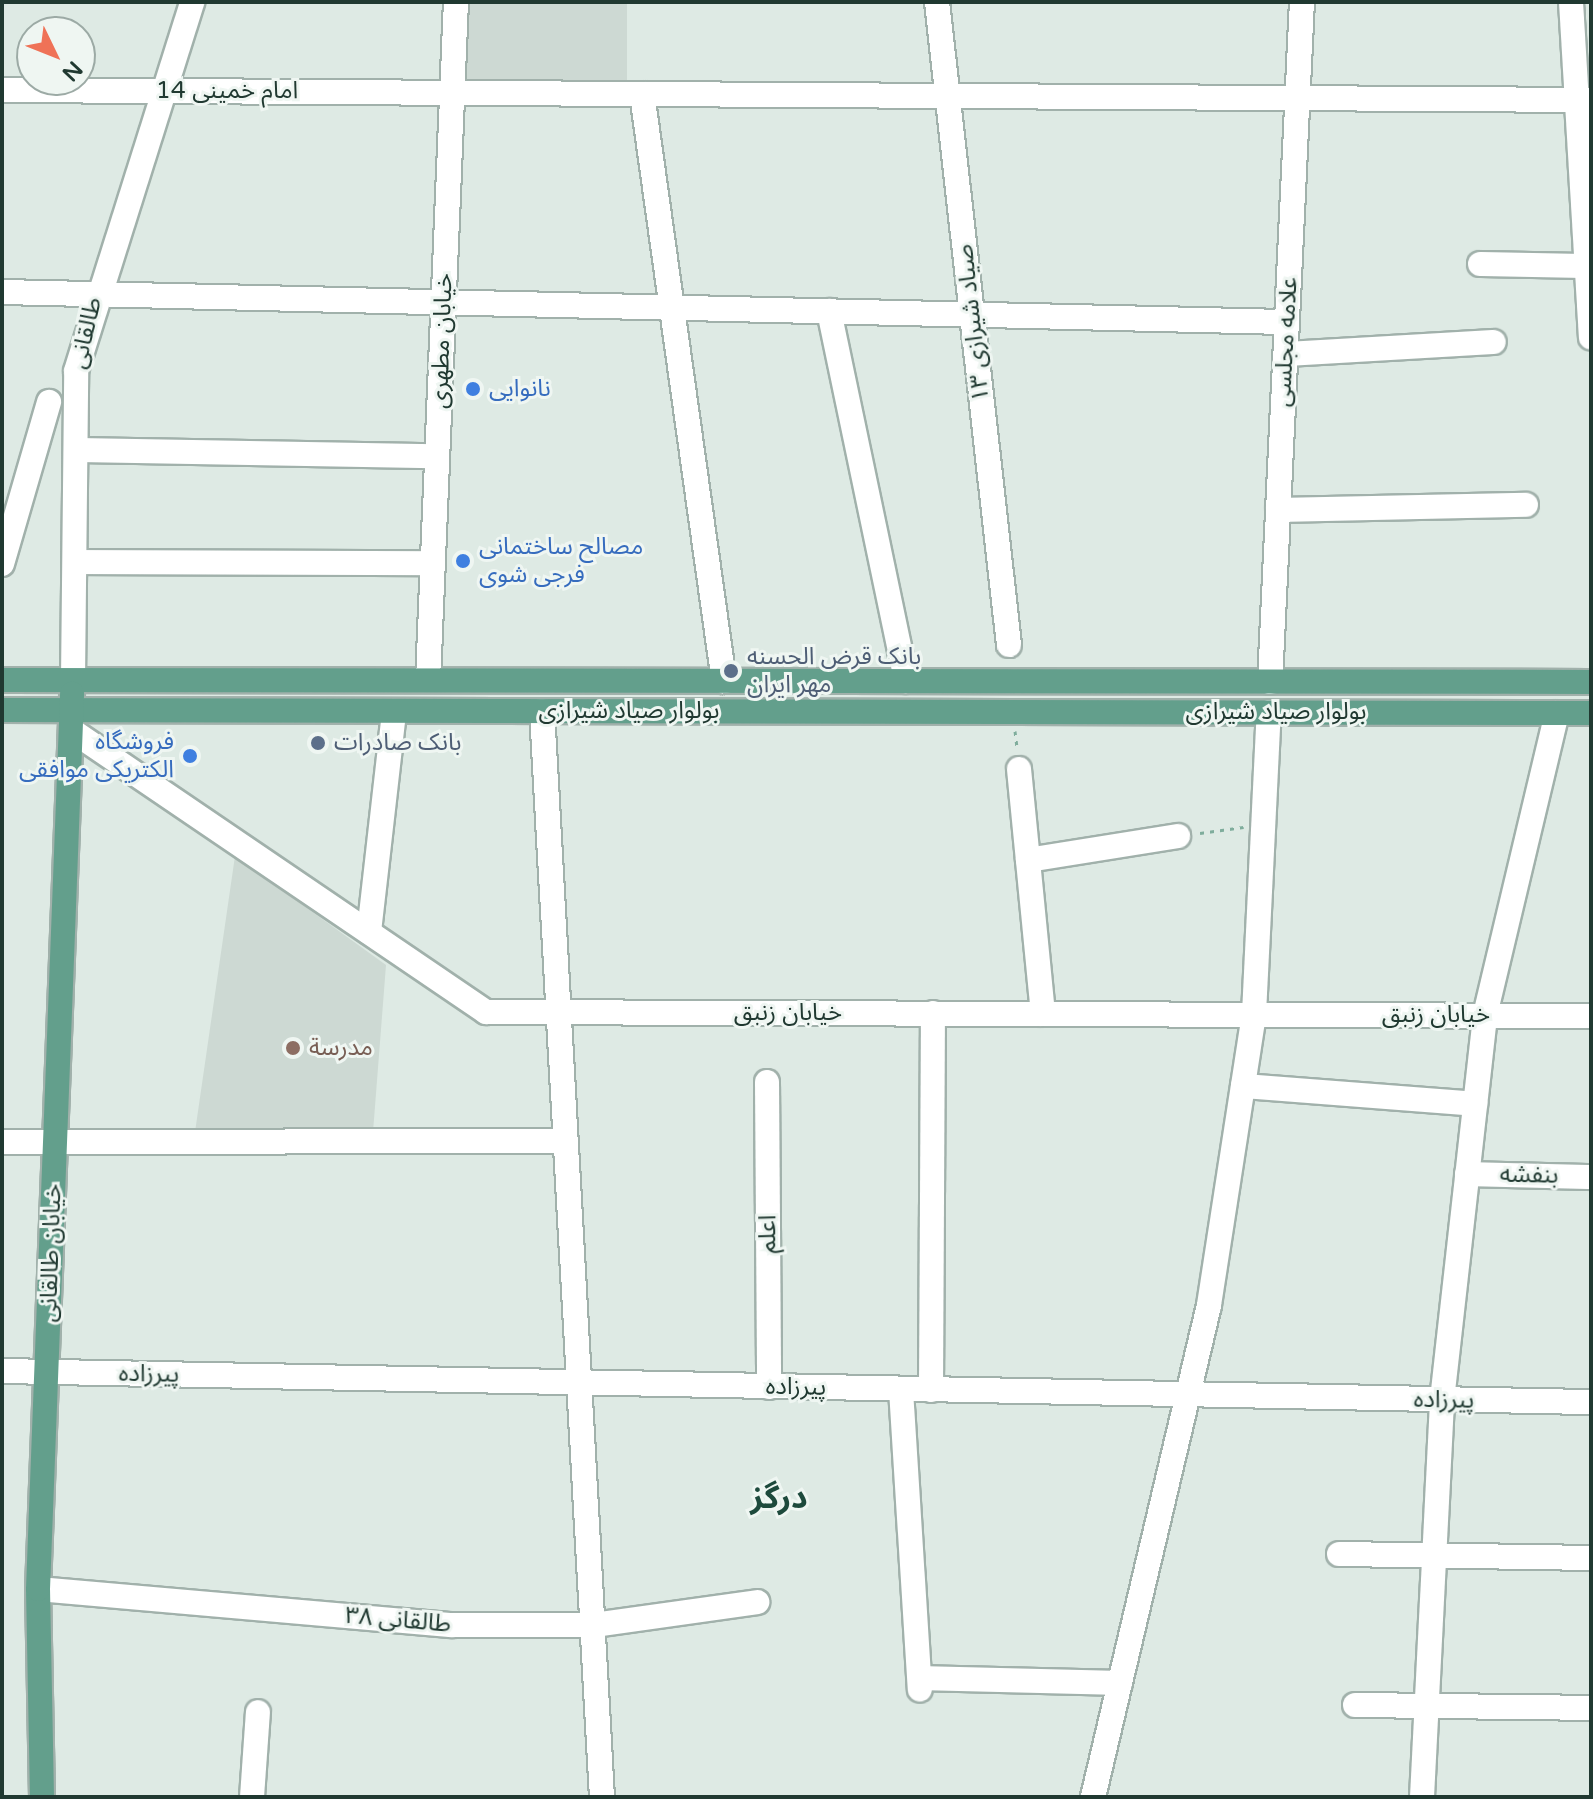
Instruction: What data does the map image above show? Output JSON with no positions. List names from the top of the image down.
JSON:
{
  "streets": {
    "main road": ["بولوار صیاد شیرازی", "خیابان طالقانی"],
    "street": [
      "امام خمینی 14",
      "صیاد شیرازی ۱۳",
      "طالقانی",
      "خیابان مطهری",
      "علامه مجلسی",
      "خیابان زنبق",
      "بنفشه",
      "اعلم",
      "پیرزاده",
      "طالقانی ۳۸"
    ]
  },
  "crossings": [
    ["امام خمینی 14", "صیاد شیرازی ۱۳"],
    ["امام خمینی 14", "طالقانی"],
    ["امام خمینی 14", "خیابان مطهری"],
    ["امام خمینی 14", "علامه مجلسی"],
    ["طالقانی", "بولوار صیاد شیرازی"],
    ["طالقانی", "خیابان طالقانی"],
    ["خیابان مطهری", "بولوار صیاد شیرازی"],
    ["علامه مجلسی", "بولوار صیاد شیرازی"],
    ["بولوار صیاد شیرازی", "خیابان زنبق"],
    ["بولوار صیاد شیرازی", "خیابان طالقانی"],
    ["خیابان زنبق", "خیابان طالقانی"],
    ["اعلم", "پیرزاده"],
    ["خیابان طالقانی", "پیرزاده"],
    ["خیابان طالقانی", "طالقانی ۳۸"]
  ],
  "districts": ["درگز"],
  "places": [
    "نانوایی",
    "مصالح ساختمانی فرجی شوی",
    "بانک قرض الحسنه مهر ایران",
    "بانک صادرات",
    "فروشگاه الکتریکی موافقی",
    "مدرسة"
  ],
  "north": "bottom right"
}
